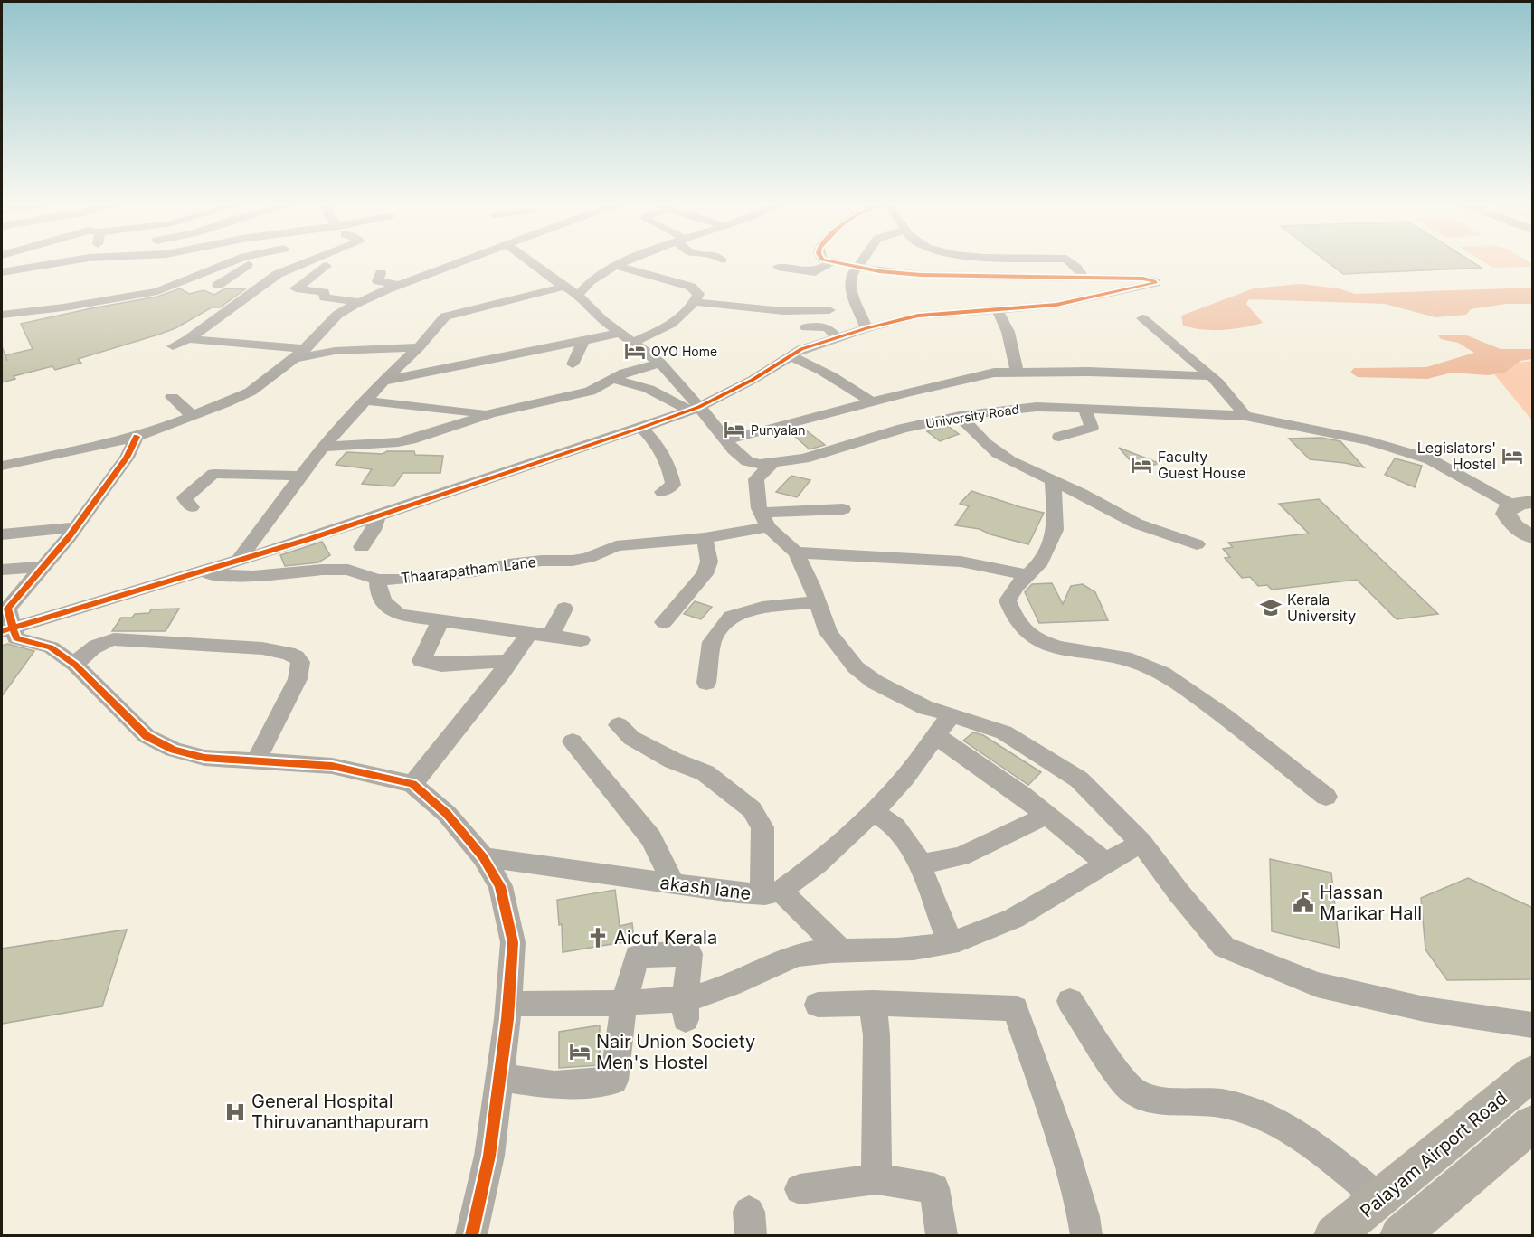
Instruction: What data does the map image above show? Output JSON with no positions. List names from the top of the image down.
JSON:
{
  "streets": {
    "main road": ["Palayam Airport Road"],
    "street": ["University Road", "Thaarapatham Lane", "akash lane"]
  },
  "places": {
    "hotel": [
      "OYO Home",
      "Punyalan",
      "Legislators' Hostel",
      "Faculty Guest House",
      "Nair Union Society Men's Hostel"
    ],
    "school or university": ["Kerala University"],
    "public building": ["Hassan Marikar Hall"],
    "church": ["Aicuf Kerala"],
    "hospital": ["General Hospital Thiruvananthapuram"]
  }
}
